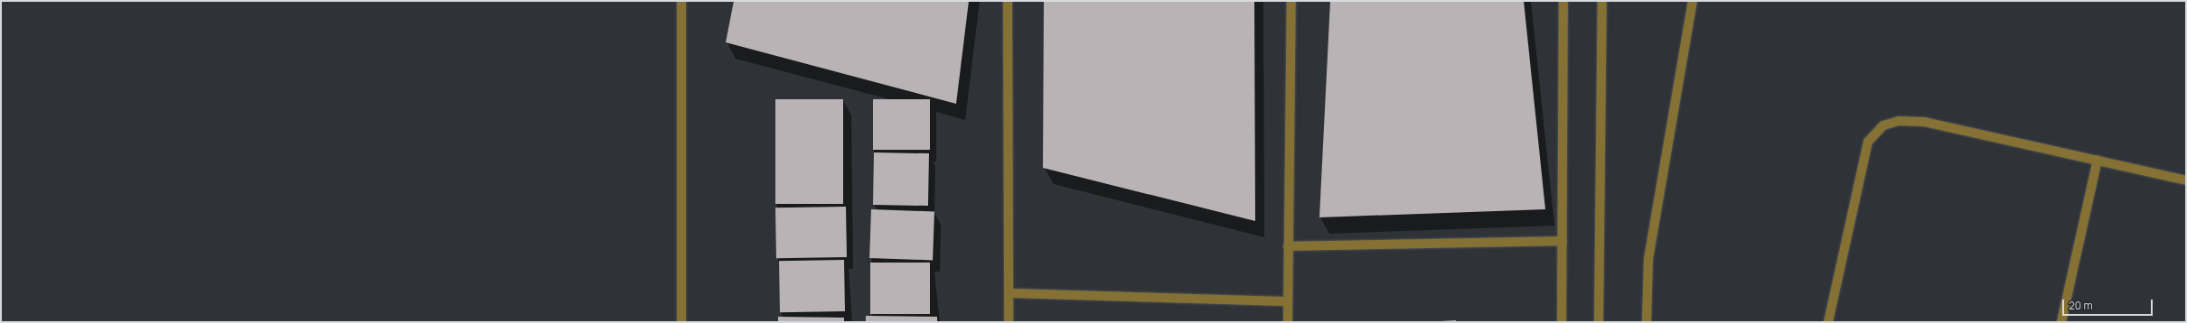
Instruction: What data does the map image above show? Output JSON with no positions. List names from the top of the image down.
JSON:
{
  "scale_bar": "20 m"
}
